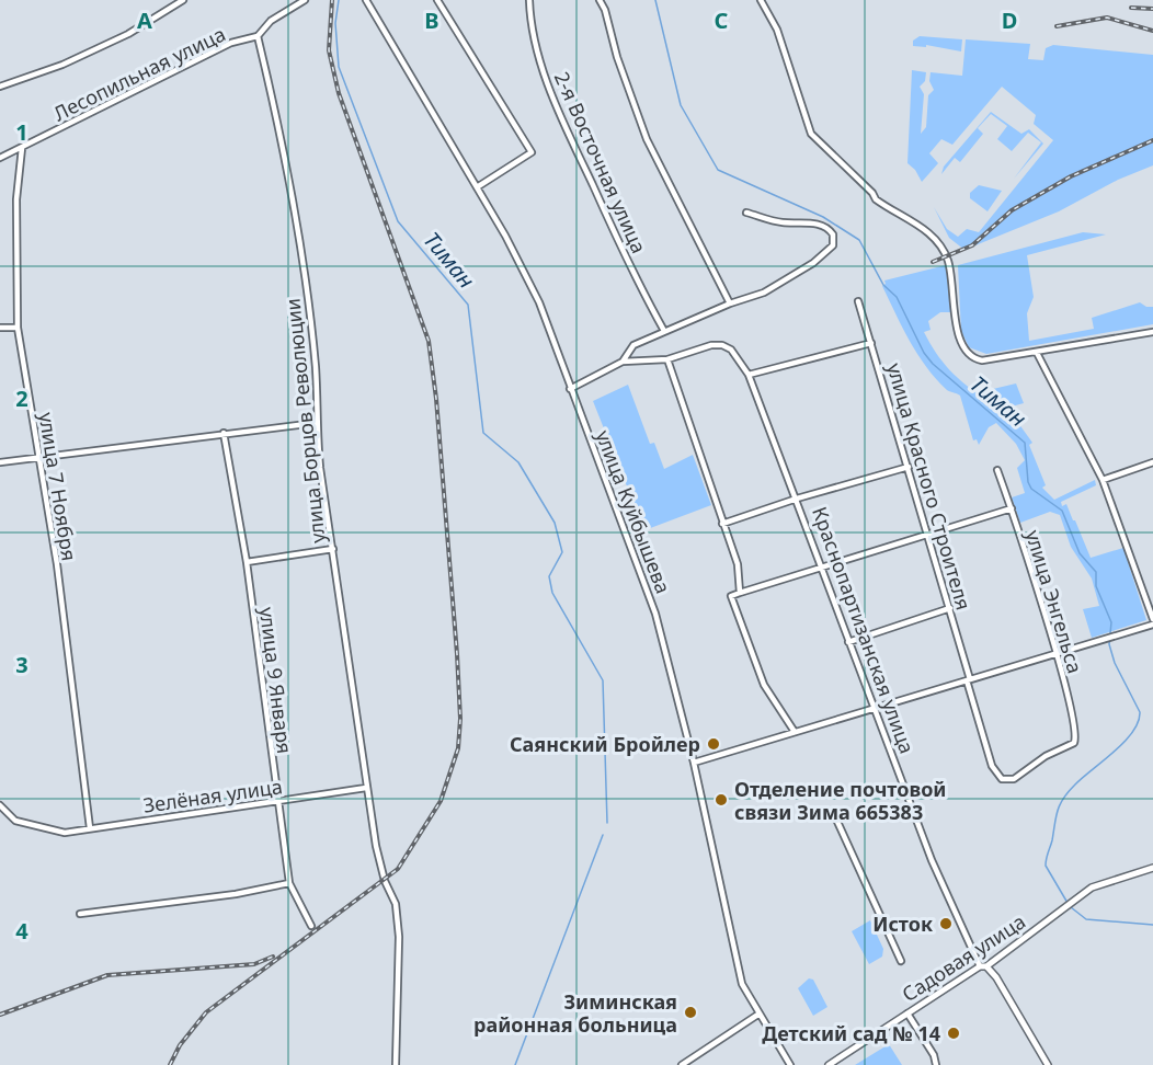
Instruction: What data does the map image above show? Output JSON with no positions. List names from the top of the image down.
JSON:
{
  "streets": {
    "street": [
      "Лесопильная улица",
      "2-я Восточная улица",
      "улица Борцов Революции",
      "улица 7 Ноября",
      "улица Красного Строителя",
      "улица Куйбышева",
      "улица Энгельса",
      "Краснопартизанская улица",
      "улица 9 Января",
      "Зелёная улица",
      "Садовая улица"
    ]
  },
  "crossings": [
    ["Лесопильная улица", "улица Борцов Революции"],
    ["Лесопильная улица", "улица 7 Ноября"],
    ["улица Борцов Революции", "Зелёная улица"],
    ["улица 7 Ноября", "Зелёная улица"],
    ["улица Красного Строителя", "улица Энгельса"],
    ["Краснопартизанская улица", "Садовая улица"],
    ["улица 9 Января", "Зелёная улица"]
  ],
  "water": ["Тиман"],
  "places": [
    "Саянский Бройлер",
    "Отделение почтовой связи Зима 665383",
    "Исток",
    "Зиминская районная больница",
    "Детский сад № 14"
  ],
  "grid": {
    "columns": [
      "A",
      "B",
      "C",
      "D"
    ],
    "rows": [
      "1",
      "2",
      "3",
      "4"
    ]
  }
}
